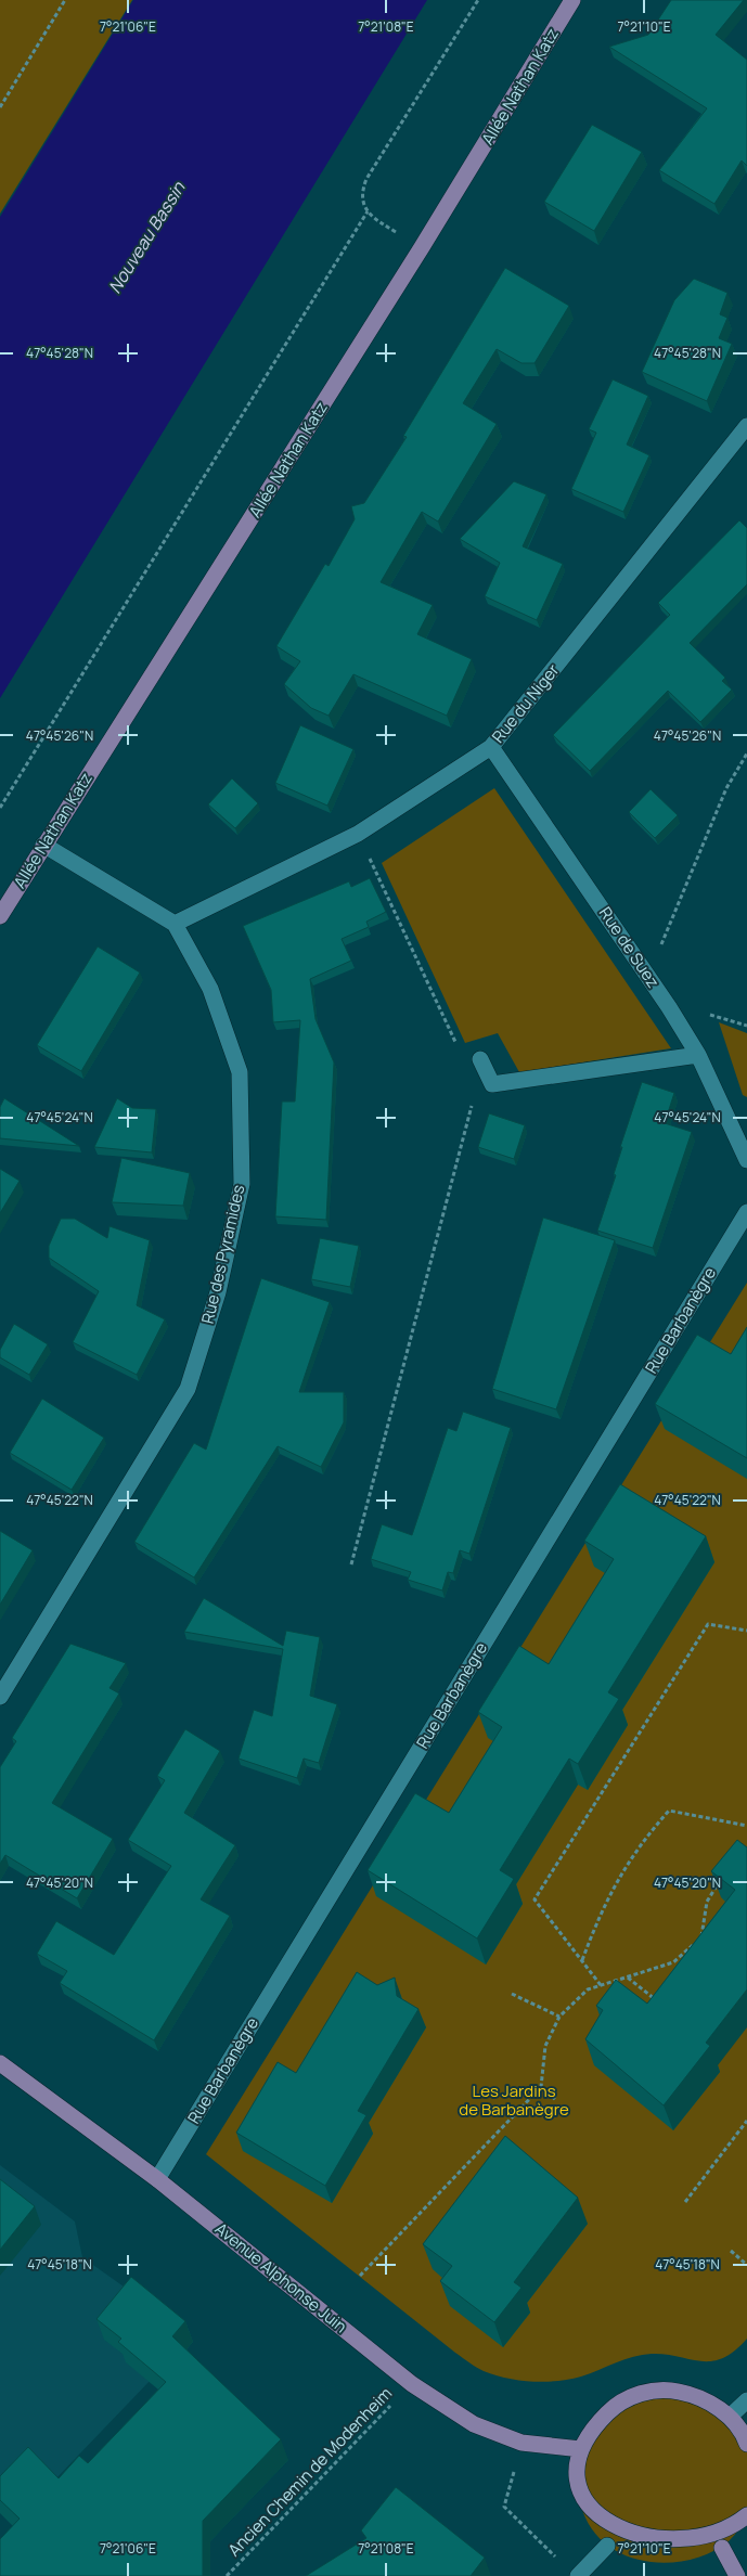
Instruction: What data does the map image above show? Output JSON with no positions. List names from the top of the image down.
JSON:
{
  "streets": {
    "main road": ["Allée Nathan Katz", "Avenue Alphonse Juin"],
    "street": [
      "Rue du Niger",
      "Rue de Suez",
      "Rue des Pyramides",
      "Rue Barbanègre"
    ],
    "path": ["Ancien Chemin de Modenheim"]
  },
  "crossings": [
    ["Allée Nathan Katz", "Rue des Pyramides"],
    ["Rue du Niger", "Rue de Suez"],
    ["Rue du Niger", "Rue des Pyramides"],
    ["Rue Barbanègre", "Avenue Alphonse Juin"],
    ["Avenue Alphonse Juin", "Ancien Chemin de Modenheim"]
  ],
  "water": ["Nouveau Bassin"],
  "parks": ["Les Jardins de Barbanègre"],
  "coordinates": [
    "7°21'06\"E",
    "7°21'08\"E",
    "7°21'10\"E",
    "47°45'28\"N",
    "47°45'26\"N",
    "47°45'24\"N",
    "47°45'22\"N",
    "47°45'20\"N",
    "47°45'18\"N"
  ]
}
